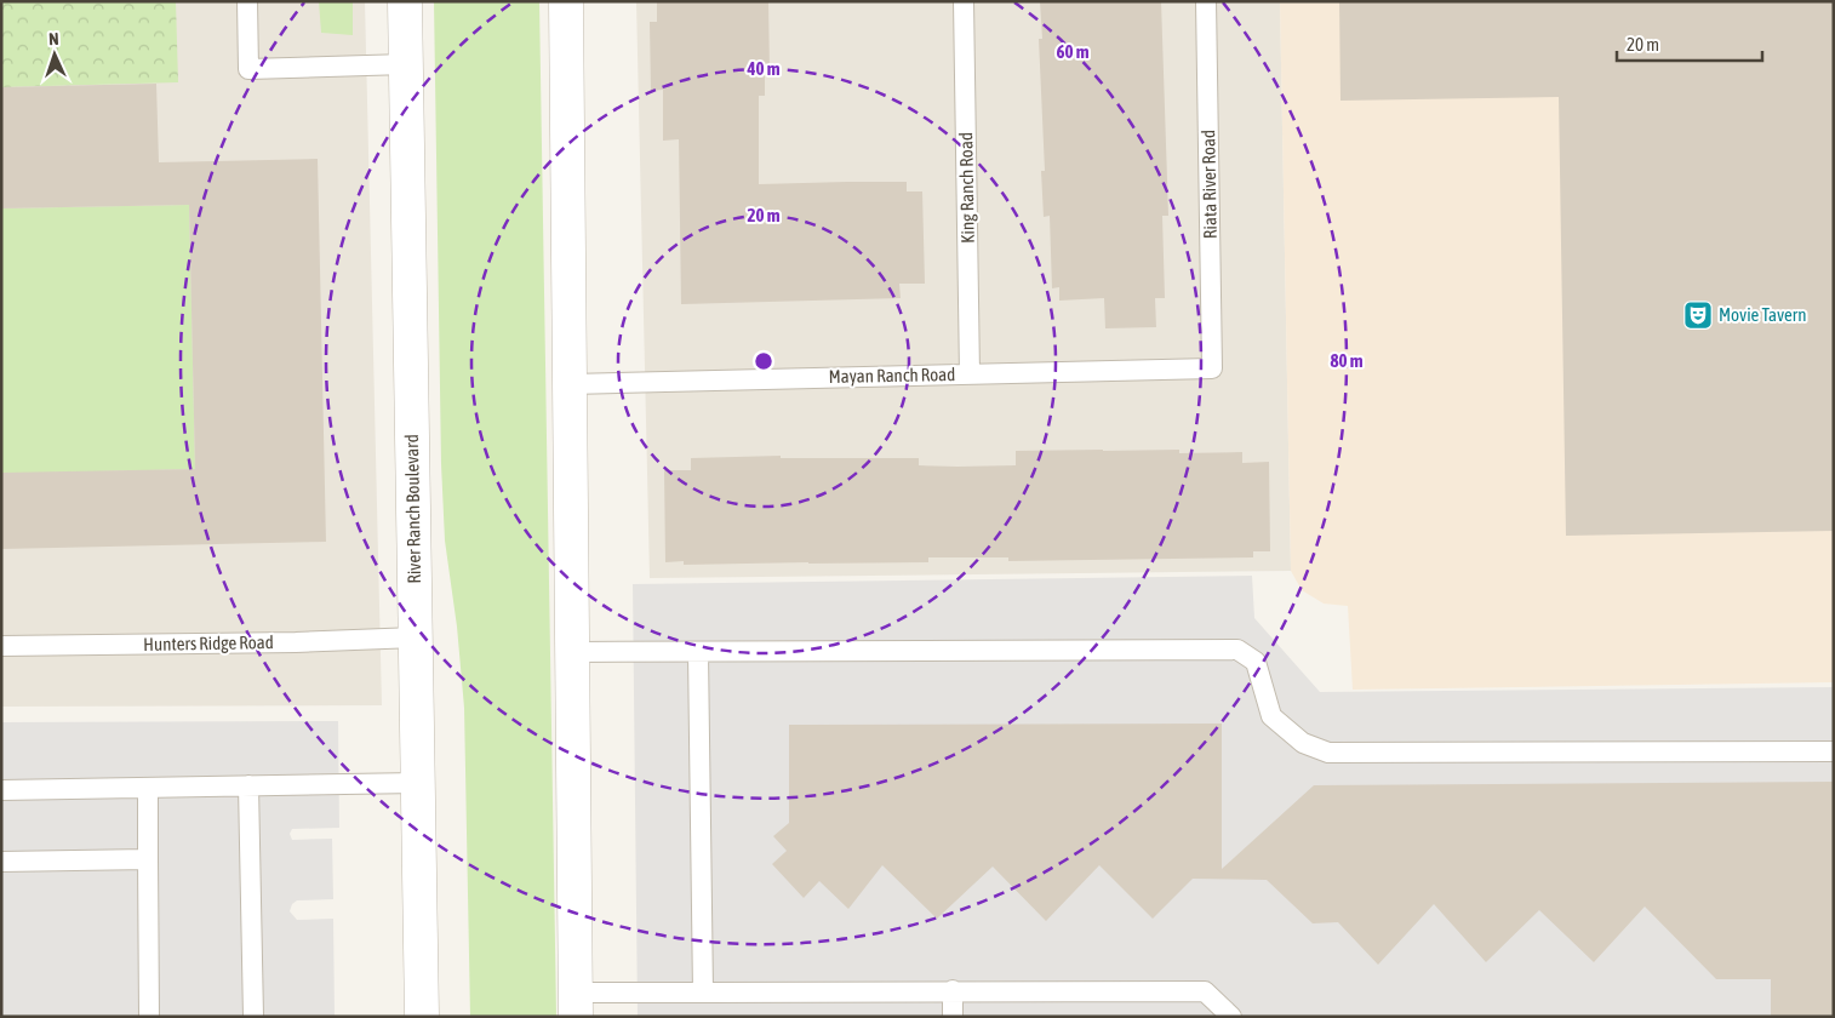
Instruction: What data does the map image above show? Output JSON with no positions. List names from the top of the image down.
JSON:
{
  "streets": {
    "street": ["River Ranch Boulevard"],
    "lane": [
      "Riata River Road",
      "King Ranch Road",
      "Mayan Ranch Road",
      "Hunters Ridge Road"
    ]
  },
  "crossings": [
    ["Riata River Road", "Mayan Ranch Road"],
    ["King Ranch Road", "Mayan Ranch Road"],
    ["River Ranch Boulevard", "Hunters Ridge Road"]
  ],
  "places": {
    "theatre": ["Movie Tavern"]
  },
  "scale_bar": "20 m",
  "north": "top",
  "rings": [
    "60 m",
    "40 m",
    "20 m",
    "80 m"
  ]
}
